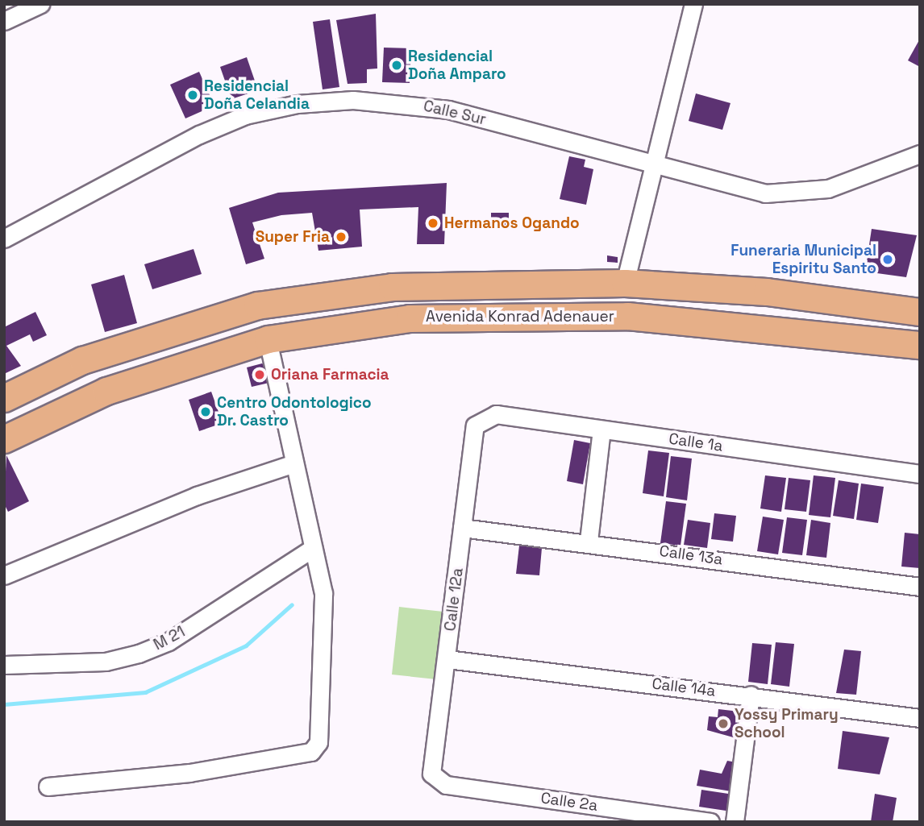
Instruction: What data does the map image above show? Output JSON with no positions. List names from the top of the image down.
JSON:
{
  "streets": {
    "main road": ["Avenida Konrad Adenauer"],
    "street": [
      "Calle Sur",
      "Calle 1a",
      "Calle 13a",
      "Calle 12a",
      "M 21",
      "Calle 14a",
      "Calle 2a"
    ]
  },
  "crossings": [
    ["Calle 1a", "Calle 12a"],
    ["Calle 13a", "Calle 12a"],
    ["Calle 12a", "Calle 14a"],
    ["Calle 12a", "Calle 2a"]
  ],
  "places": [
    "Residencial Doña Amparo",
    "Residencial Doña Celandia",
    "Hermanos Ogando",
    "Super Fria",
    "Funeraria Municipal Espiritu Santo",
    "Oriana Farmacia",
    "Centro Odontologico Dr. Castro",
    "Yossy Primary School"
  ]
}
